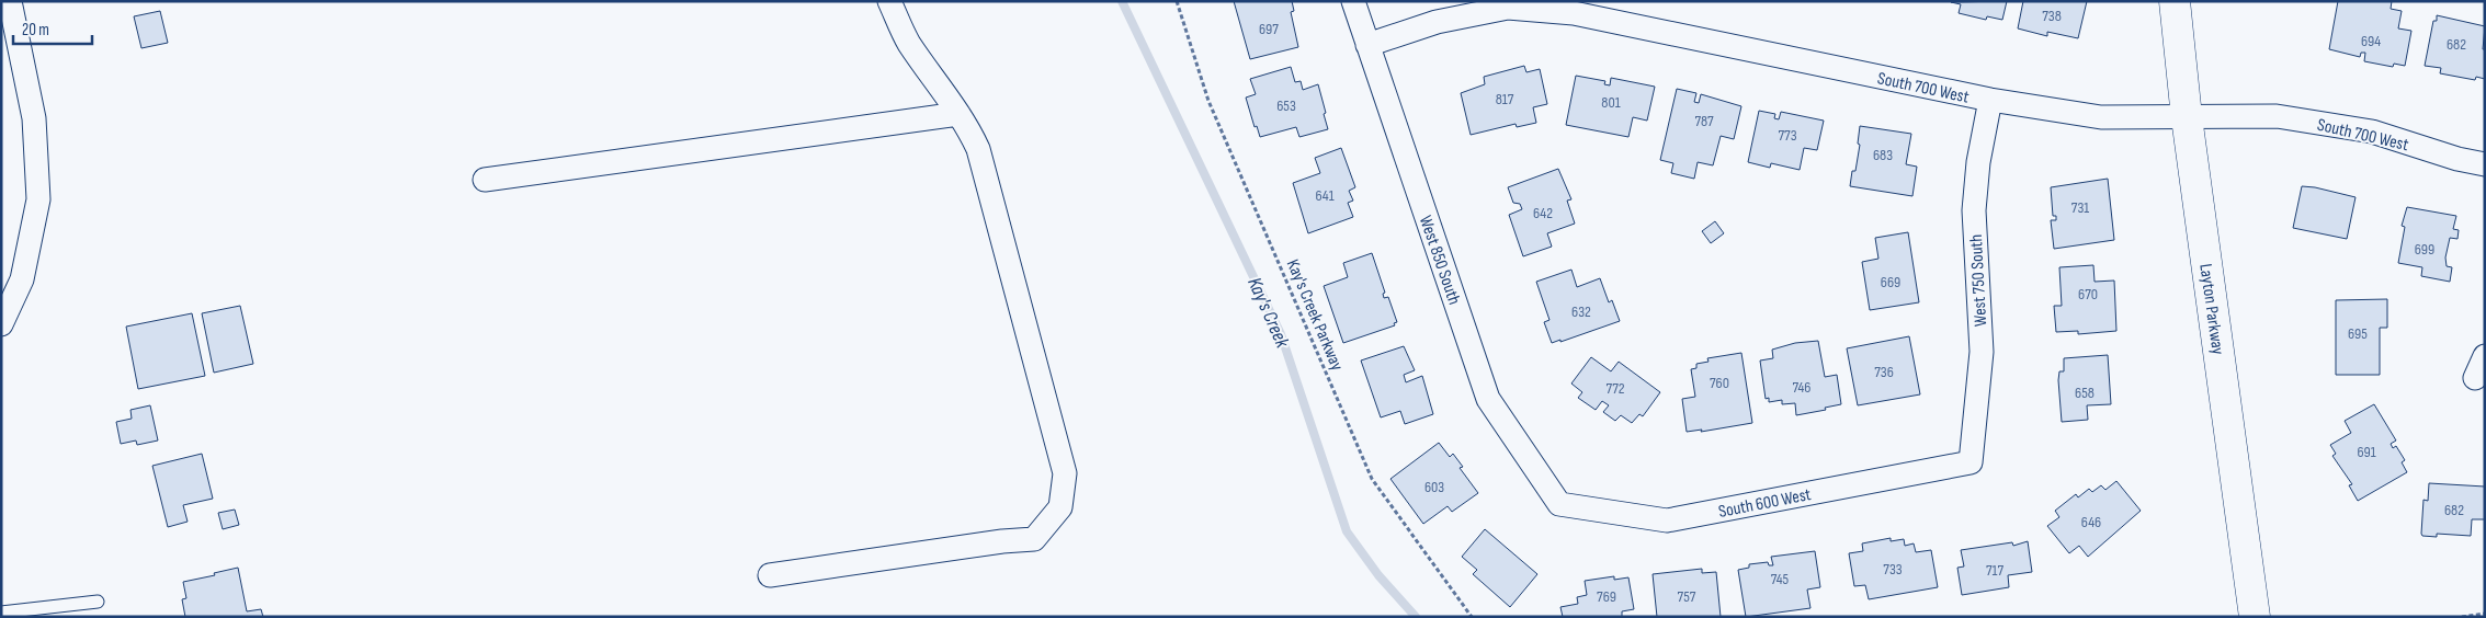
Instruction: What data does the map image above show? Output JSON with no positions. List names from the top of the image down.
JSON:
{
  "streets": {
    "main road": ["Layton Parkway"],
    "street": [
      "South 700 West",
      "West 850 South",
      "West 750 South",
      "South 600 West"
    ],
    "path": ["Kay's Creek Parkway"]
  },
  "crossings": [
    ["South 700 West", "West 850 South"],
    ["South 700 West", "West 750 South"],
    ["South 700 West", "Layton Parkway"],
    ["West 850 South", "South 600 West"],
    ["West 750 South", "South 600 West"]
  ],
  "water": ["Kay's Creek"],
  "house_numbers": [
    "738",
    "697",
    "694",
    "682",
    "817",
    "801",
    "653",
    "787",
    "773",
    "683",
    "641",
    "731",
    "642",
    "699",
    "669",
    "670",
    "632",
    "695",
    "736",
    "760",
    "746",
    "772",
    "658",
    "691",
    "603",
    "682",
    "646",
    "733",
    "717",
    "745",
    "769",
    "757"
  ],
  "scale_bar": "20 m"
}
